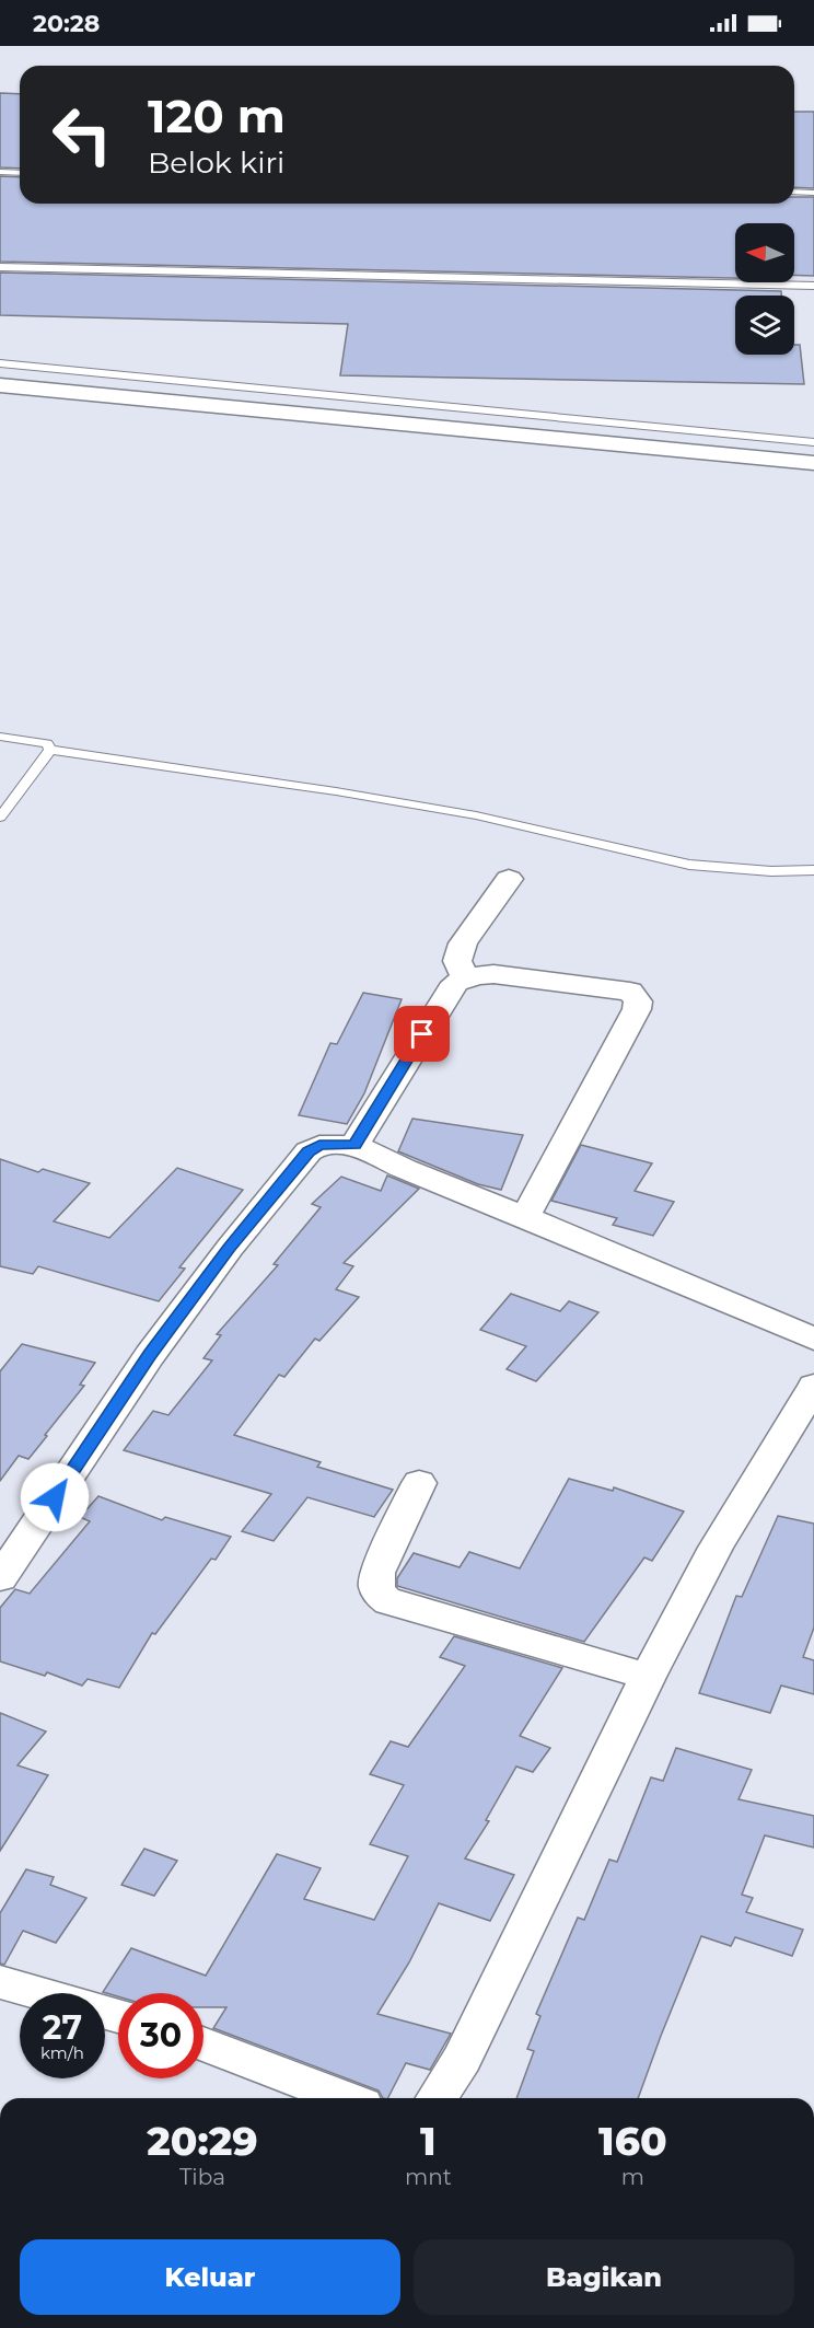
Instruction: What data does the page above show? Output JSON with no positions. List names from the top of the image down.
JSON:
{
  "north": "left",
  "page": {
    "status": "20:28",
    "turn": ["120 m", "Belok kiri"],
    "speed": "27 km/h",
    "limit": "30",
    "eta": [
      "20:29",
      "Tiba",
      "1",
      "mnt",
      "160",
      "m"
    ],
    "buttons": ["Keluar", "Bagikan"]
  }
}
